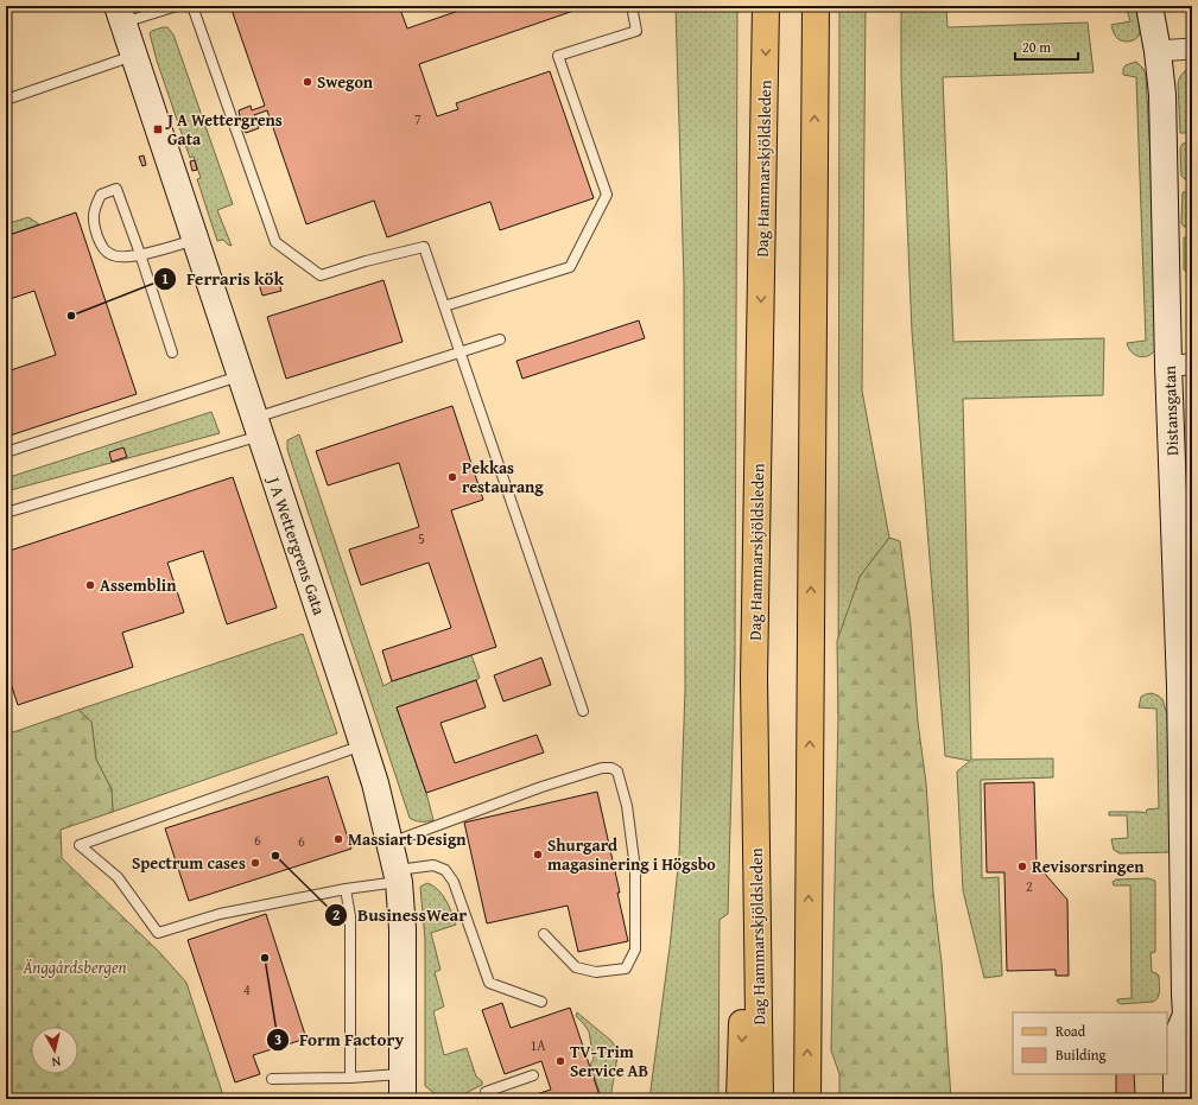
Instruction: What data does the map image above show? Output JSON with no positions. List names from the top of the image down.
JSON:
{
  "streets": {
    "main road": ["Dag Hammarskjöldsleden"],
    "street": ["Distansgatan", "J A Wettergrens Gata"]
  },
  "parks": ["Änggårdsbergen"],
  "places": {
    "other": [
      "Swegon",
      "Ferraris kök",
      "Pekkas restaurang",
      "Assemblin",
      "Massiart Design",
      "Shurgard magasinering i Högsbo",
      "BusinessWear",
      "Spectrum cases",
      "Revisorsringen",
      "Form Factory",
      "TV-Trim Service AB"
    ],
    "transit": ["J A Wettergrens Gata"]
  },
  "house_numbers": [
    "7",
    "5",
    "6",
    "6",
    "2",
    "4",
    "1A"
  ],
  "legend": ["Road", "Building"],
  "scale_bar": "20 m",
  "north": "bottom"
}
